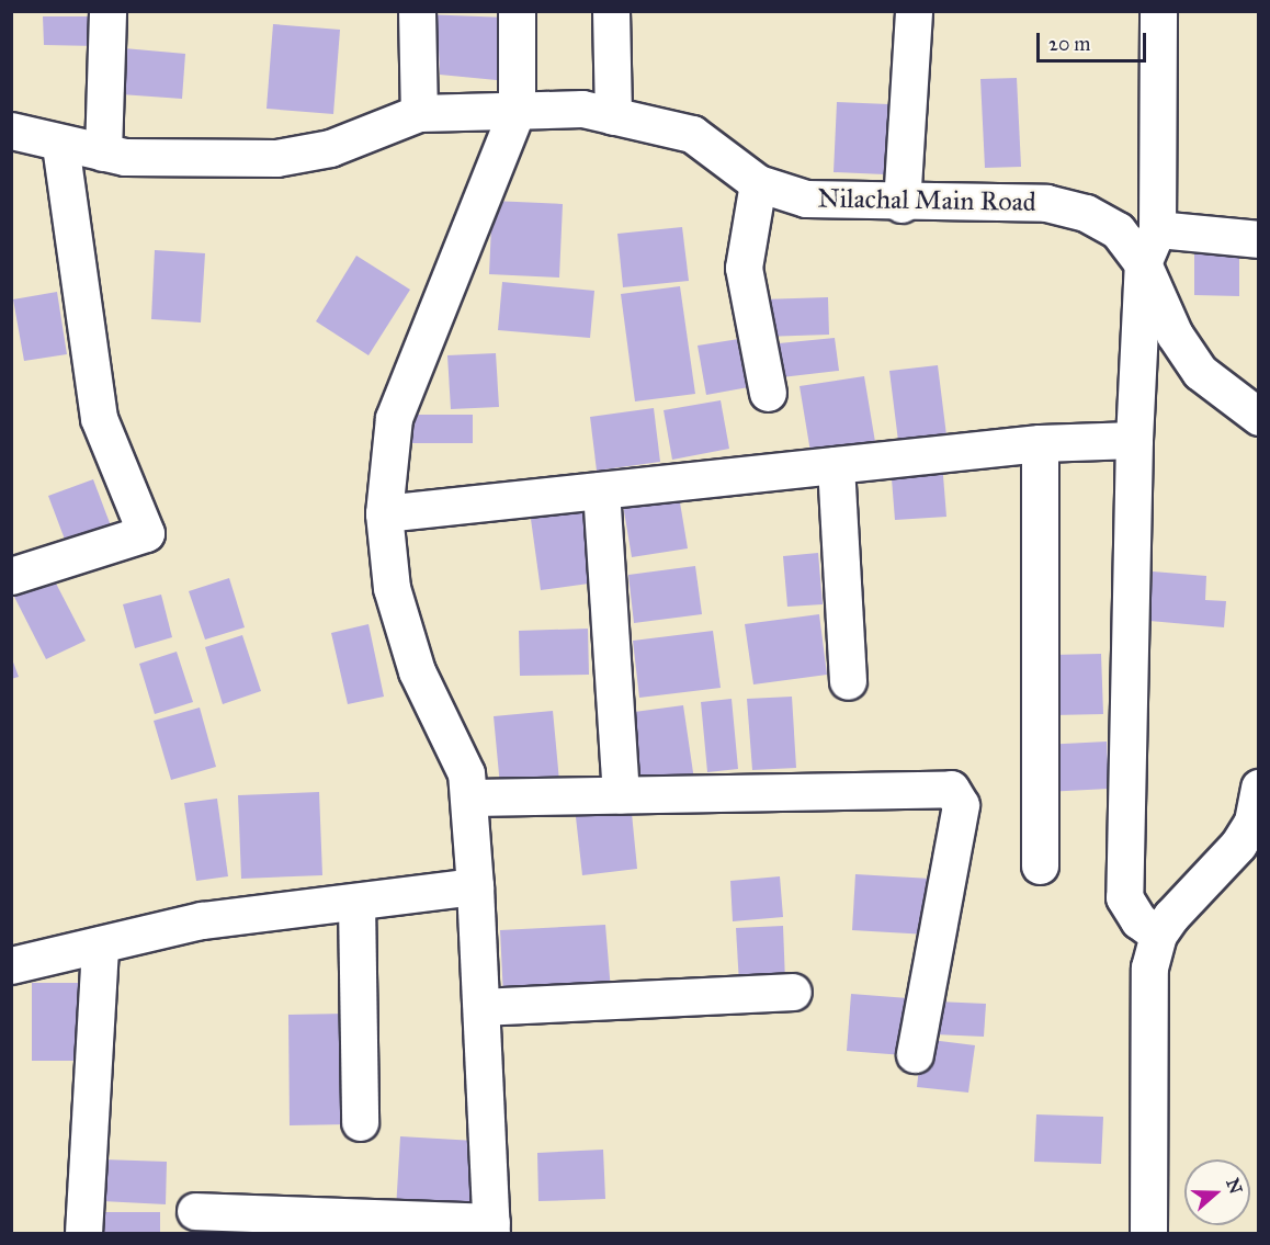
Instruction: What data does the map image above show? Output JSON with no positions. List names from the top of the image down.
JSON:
{
  "streets": {
    "street": ["Nilachal Main Road"]
  },
  "scale_bar": "20 m",
  "north": "right"
}
